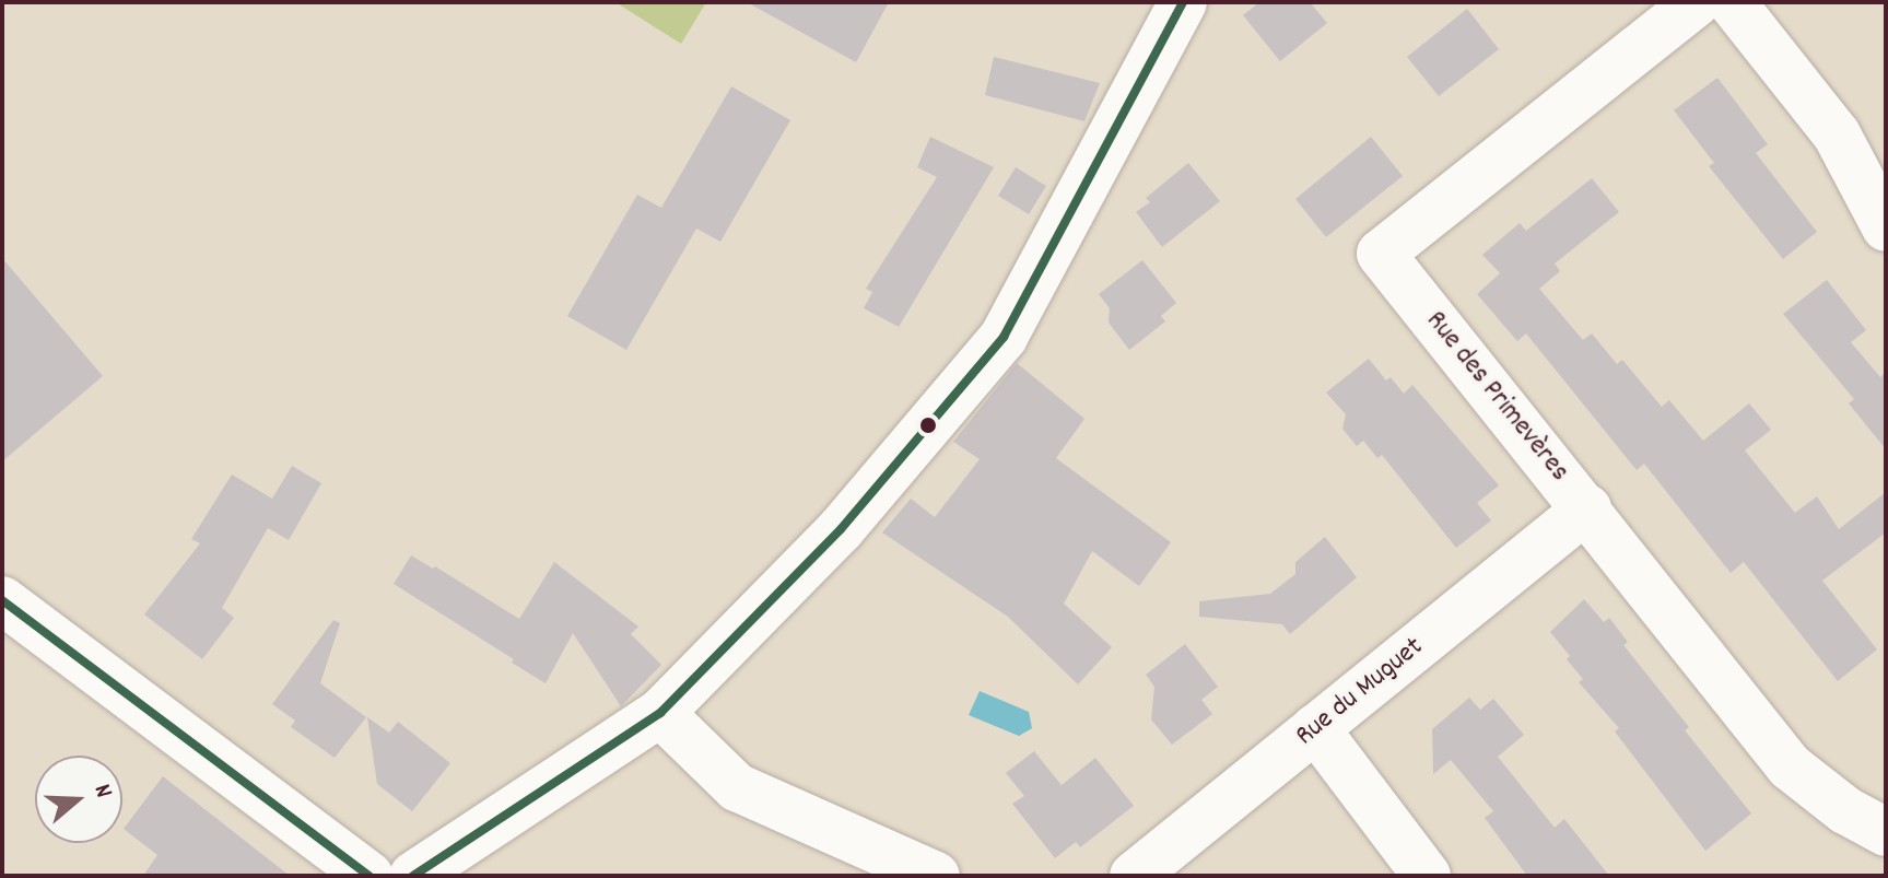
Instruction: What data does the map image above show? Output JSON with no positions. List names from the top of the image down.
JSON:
{
  "streets": {
    "street": ["Rue des Primevères", "Rue du Muguet"]
  },
  "crossings": [
    ["Rue des Primevères", "Rue du Muguet"]
  ],
  "north": "right"
}
